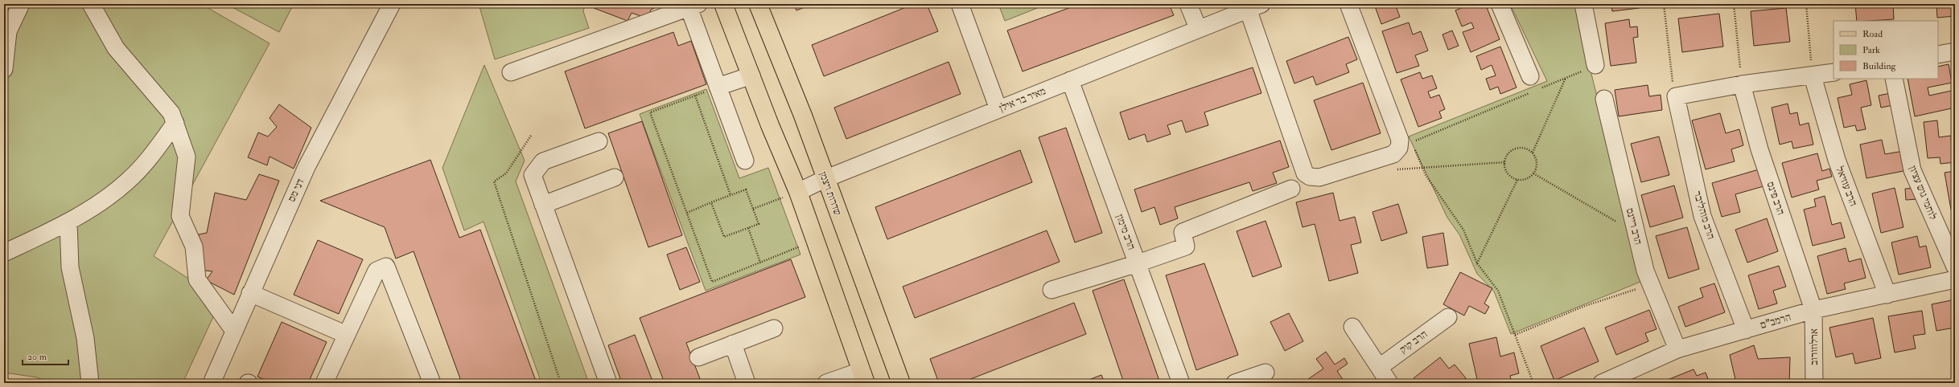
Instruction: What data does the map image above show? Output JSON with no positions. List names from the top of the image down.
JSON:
{
  "streets": {
    "main road": ["שדרות ויצמן"],
    "street": [
      "מאיר בר אילן",
      "הרב עוזיאל",
      "דני מס",
      "לוחמי גוש עציון",
      "הרב פינס",
      "הרב מוהליבר",
      "הרב ריינס",
      "הרב מימון",
      "הרמב\"ם",
      "הרב קוק",
      "ארלוזורוב"
    ]
  },
  "crossings": [
    ["מאיר בר אילן", "שדרות ויצמן"],
    ["מאיר בר אילן", "הרב מימון"],
    ["הרב עוזיאל", "הרמב\"ם"],
    ["הרב פינס", "הרמב\"ם"],
    ["הרב פינס", "ארלוזורוב"],
    ["הרב מוהליבר", "הרמב\"ם"],
    ["הרב ריינס", "הרמב\"ם"],
    ["הרמב\"ם", "ארלוזורוב"]
  ],
  "legend": ["Road", "Park", "Building"],
  "scale_bar": "20 m"
}
